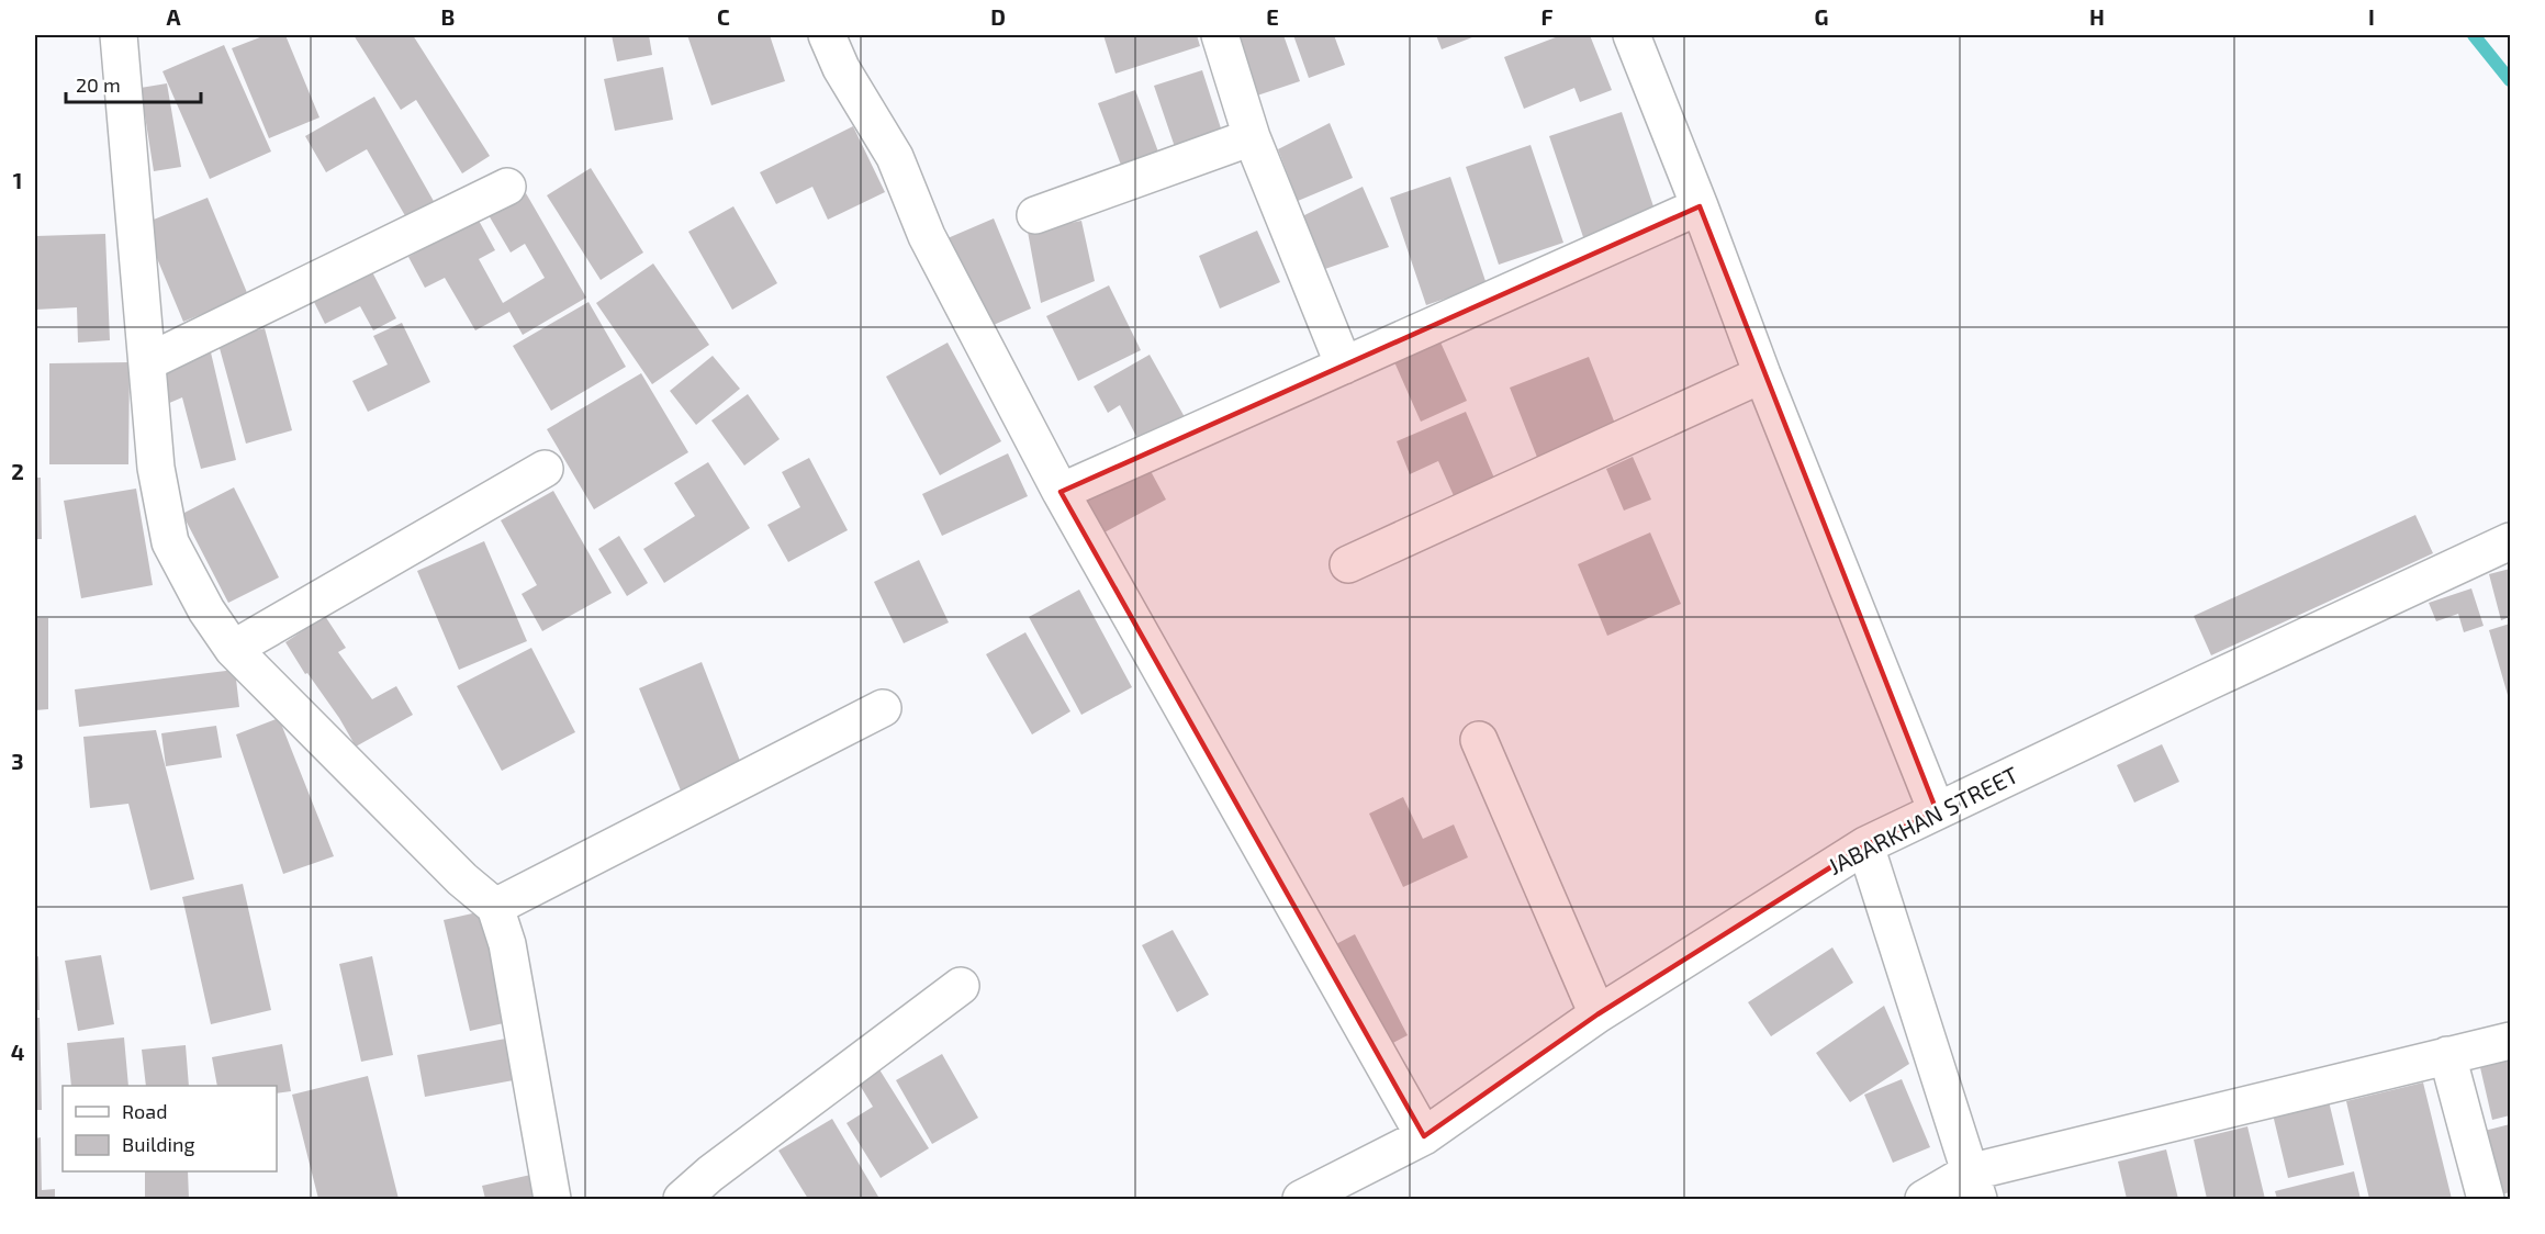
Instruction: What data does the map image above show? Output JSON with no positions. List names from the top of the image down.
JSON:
{
  "streets": {
    "street": ["JABARKHAN STREET"]
  },
  "legend": ["Road", "Building"],
  "scale_bar": "20 m",
  "grid": {
    "columns": [
      "A",
      "B",
      "C",
      "D",
      "E",
      "F",
      "G",
      "H",
      "I"
    ],
    "rows": [
      "1",
      "2",
      "3",
      "4"
    ]
  }
}
